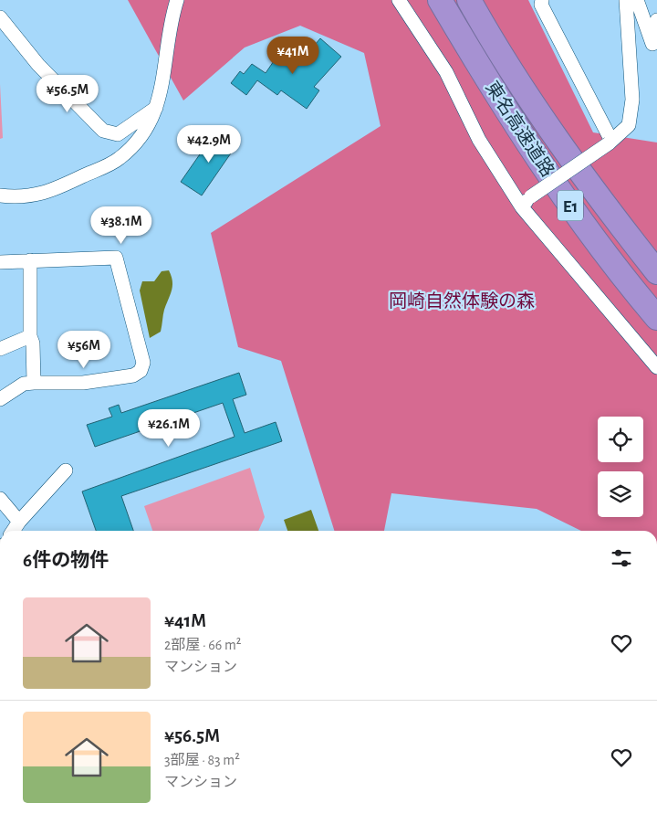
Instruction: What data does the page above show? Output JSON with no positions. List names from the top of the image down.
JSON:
{
  "streets": {
    "highway": ["東名高速道路", "E1"]
  },
  "parks": ["岡崎自然体験の森"],
  "page": {
    "price": [
      "¥41M",
      "¥56.5M",
      "¥42.9M",
      "¥38.1M",
      "¥56M",
      "¥26.1M"
    ],
    "heading": "6件の物件",
    "list": [
      {
        "name": "¥41M",
        "note": "2部屋 · 66 m² · マンション"
      },
      {
        "name": "¥56.5M",
        "note": "3部屋 · 83 m² · マンション"
      }
    ]
  }
}
